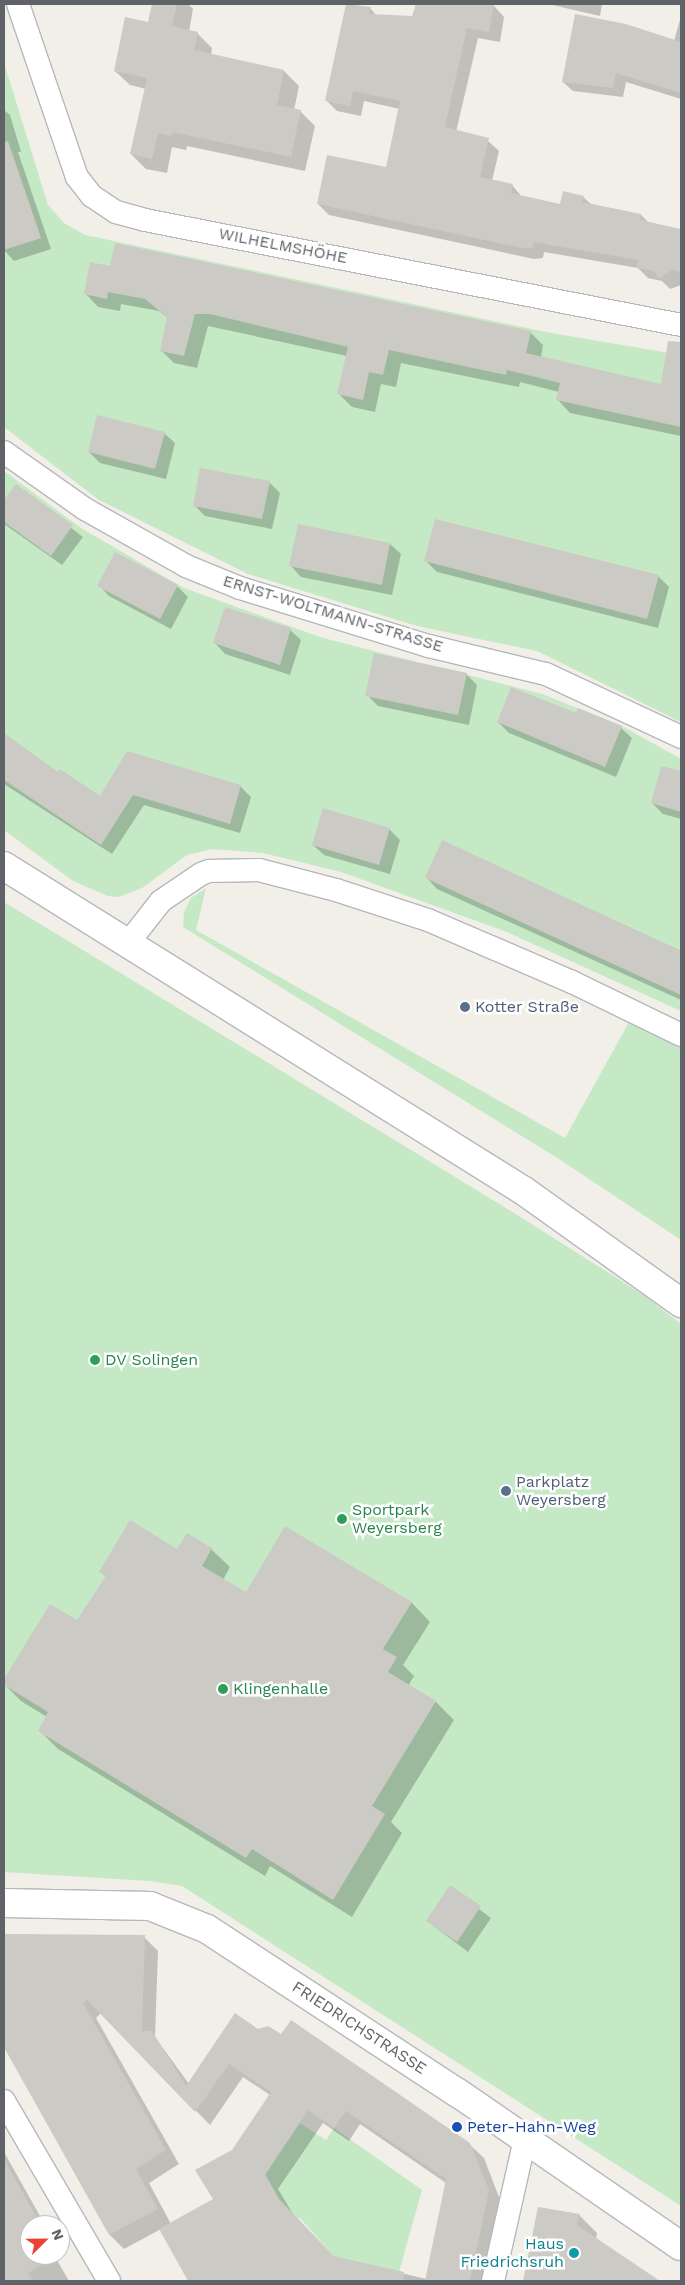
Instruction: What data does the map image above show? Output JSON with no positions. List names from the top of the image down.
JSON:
{
  "streets": {
    "street": ["WILHELMSHÖHE", "ERNST-WOLTMANN-STRASSE", "FRIEDRICHSTRASSE"]
  },
  "places": [
    "Kotter Straße",
    "DV Solingen",
    "Parkplatz Weyersberg",
    "Sportpark Weyersberg",
    "Klingenhalle",
    "Peter-Hahn-Weg",
    "Haus Friedrichsruh"
  ],
  "north": "top right"
}
